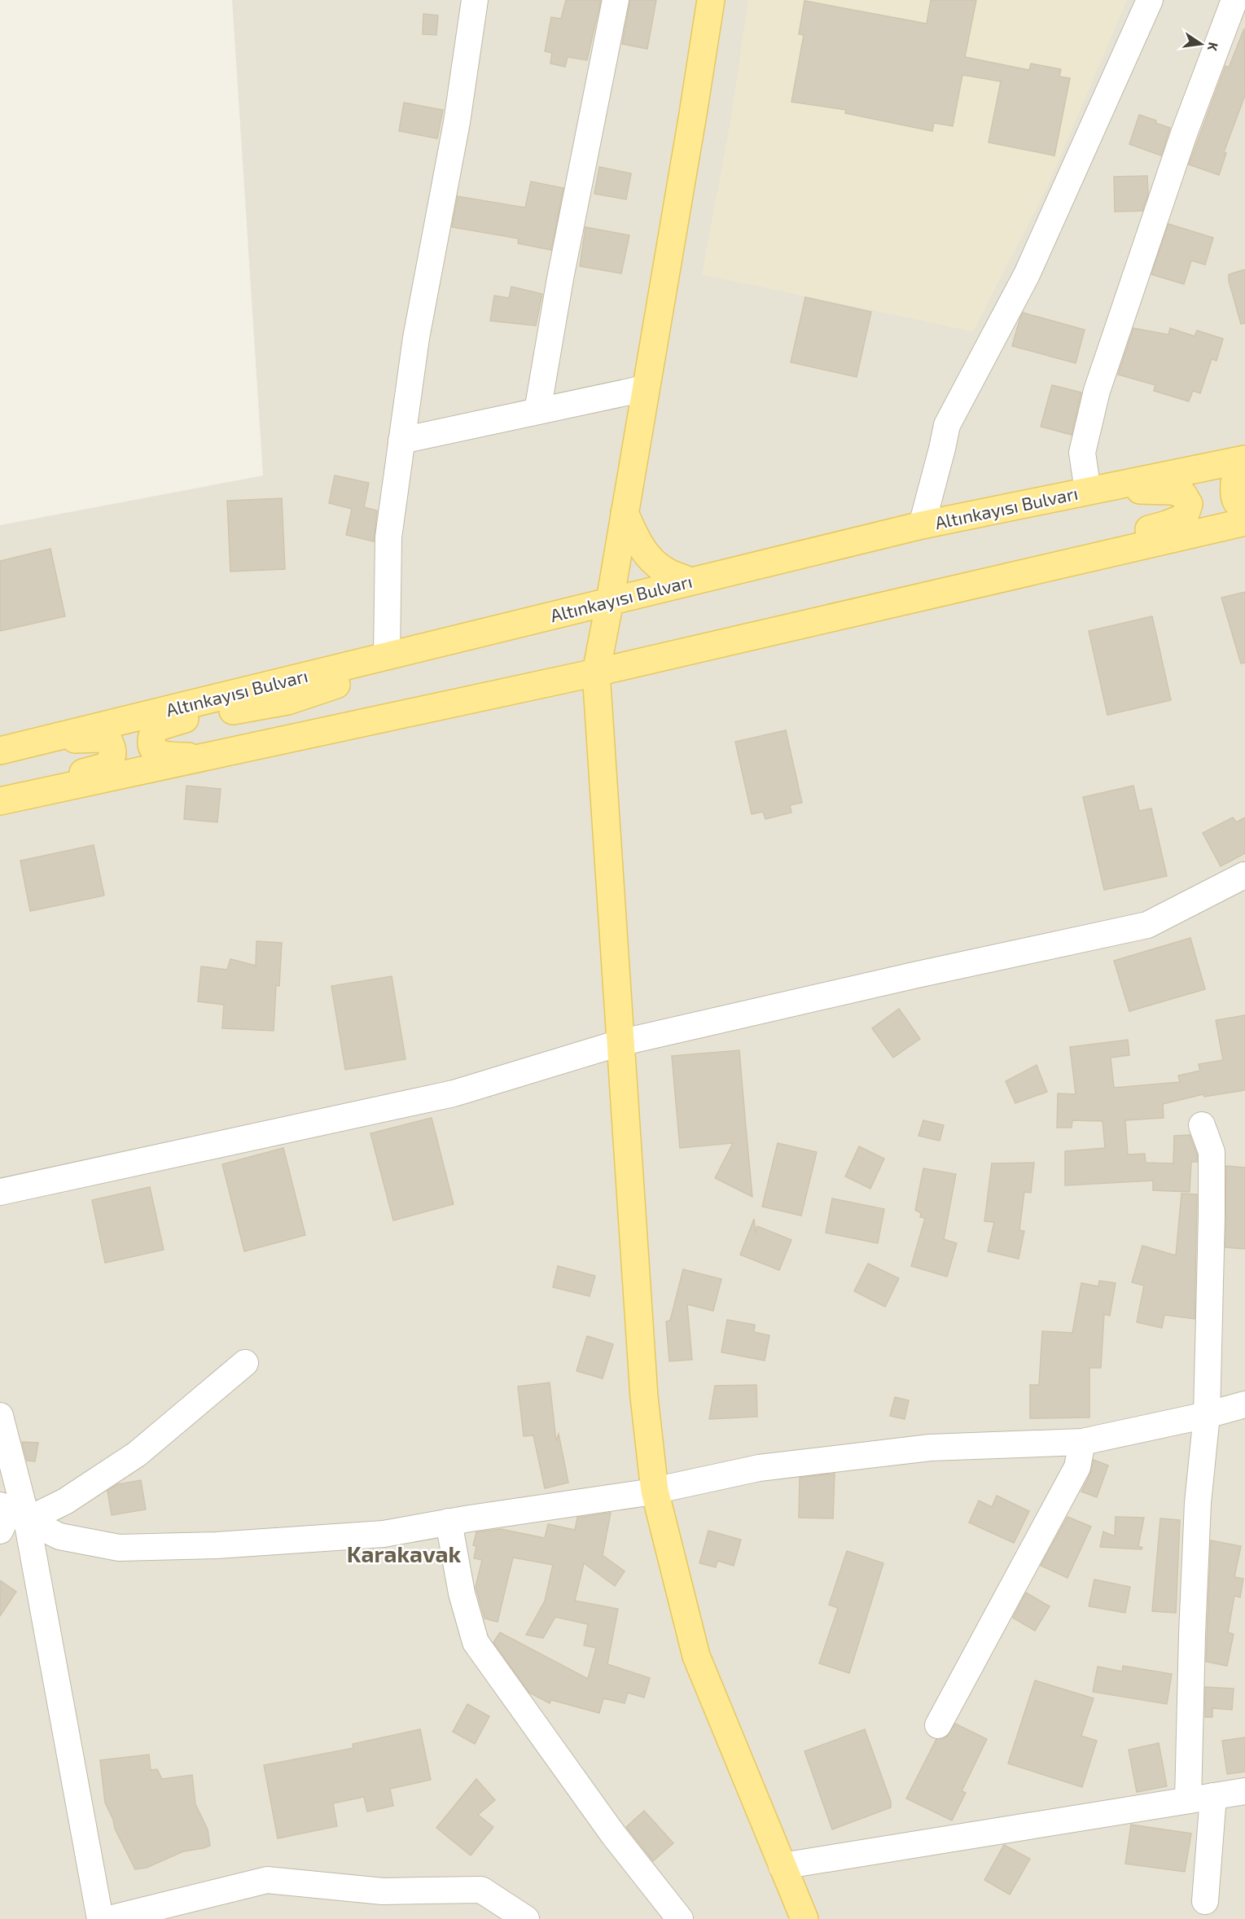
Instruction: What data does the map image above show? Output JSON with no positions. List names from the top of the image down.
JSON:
{
  "streets": {
    "main road": ["Altınkayısı Bulvarı"]
  },
  "districts": ["Karakavak"],
  "north": "right"
}
